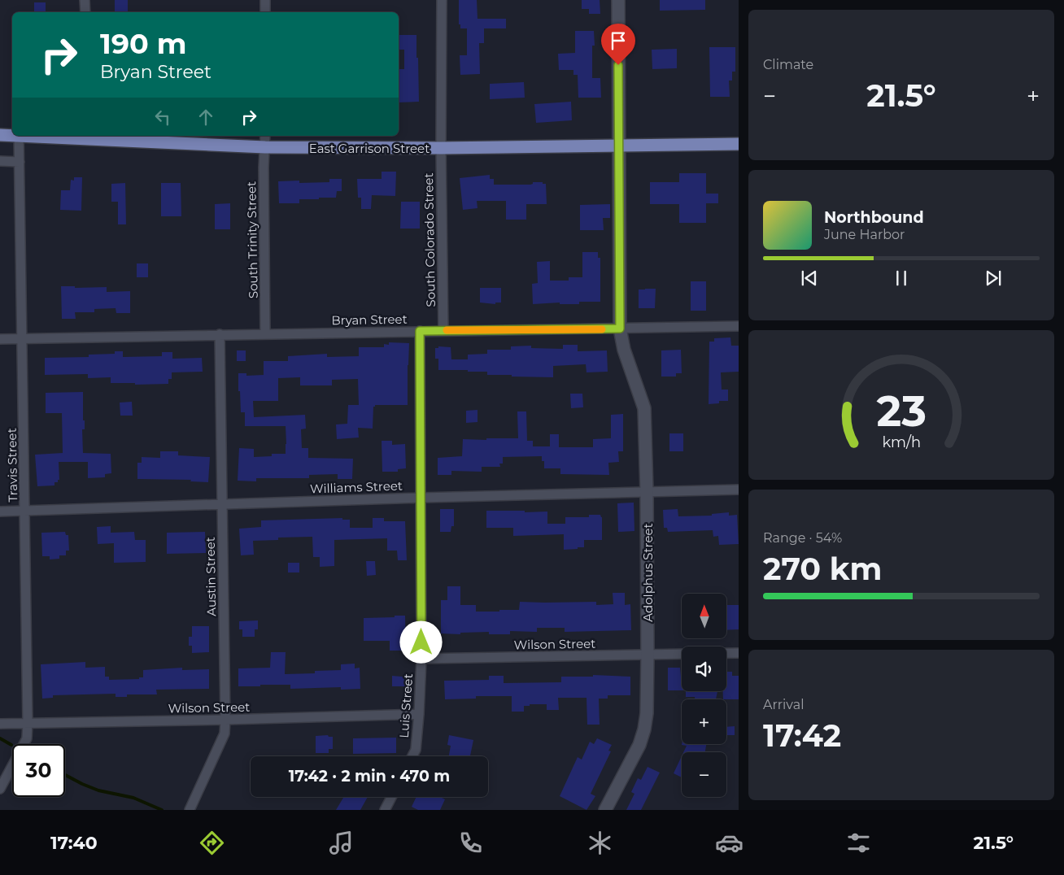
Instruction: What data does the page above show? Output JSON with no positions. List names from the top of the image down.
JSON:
{
  "streets": {
    "main road": ["East Garrison Street"],
    "street": [
      "South Trinity Street",
      "South Colorado Street",
      "Bryan Street",
      "Travis Street",
      "Williams Street",
      "Adolphus Street",
      "Austin Street",
      "Wilson Street",
      "Luis Street"
    ]
  },
  "crossings": [
    ["East Garrison Street", "South Trinity Street"],
    ["East Garrison Street", "South Colorado Street"],
    ["East Garrison Street", "Adolphus Street"],
    ["South Trinity Street", "Bryan Street"],
    ["South Colorado Street", "Bryan Street"],
    ["Bryan Street", "Travis Street"],
    ["Bryan Street", "Adolphus Street"],
    ["Bryan Street", "Austin Street"],
    ["Bryan Street", "Luis Street"],
    ["Travis Street", "Williams Street"],
    ["Travis Street", "Wilson Street"],
    ["Williams Street", "Adolphus Street"],
    ["Williams Street", "Austin Street"],
    ["Williams Street", "Luis Street"],
    ["Adolphus Street", "Wilson Street"],
    ["Austin Street", "Wilson Street"],
    ["Wilson Street", "Luis Street"]
  ],
  "north": "top",
  "page": {
    "tile": [
      "Climate",
      ["Range · 54%", "270 km"],
      ["Arrival", "17:42"]
    ],
    "turn": ["190 m", "Bryan Street"],
    "heat": ["−", "21.5°", "+"],
    "song": ["Northbound", "June Harbor"],
    "map_buttons": ["+", "−"],
    "limit": "30",
    "trip": "17:42 · 2 min · 470 m",
    "tabs": ["17:40", "21.5°"],
    "gauge": ["23", "km/h"]
  }
}
